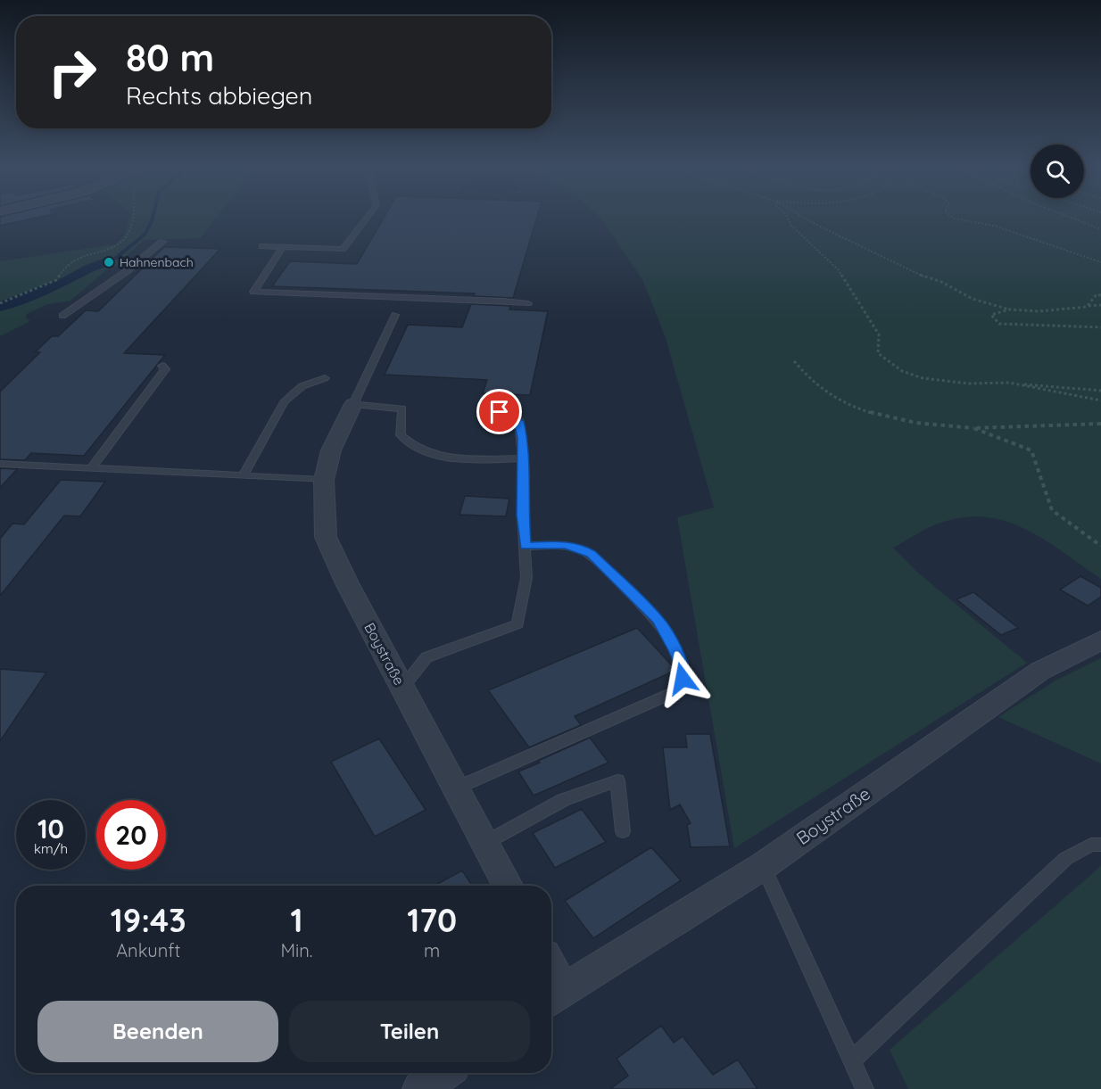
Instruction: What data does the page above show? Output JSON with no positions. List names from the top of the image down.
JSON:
{
  "streets": {
    "street": ["Boystraße"]
  },
  "places": ["Hahnenbach"],
  "page": {
    "turn": ["80 m", "Rechts abbiegen"],
    "speed": "10 km/h",
    "limit": "20",
    "eta": [
      "19:43",
      "Ankunft",
      "1",
      "Min.",
      "170",
      "m"
    ],
    "buttons": ["Beenden", "Teilen"]
  }
}
